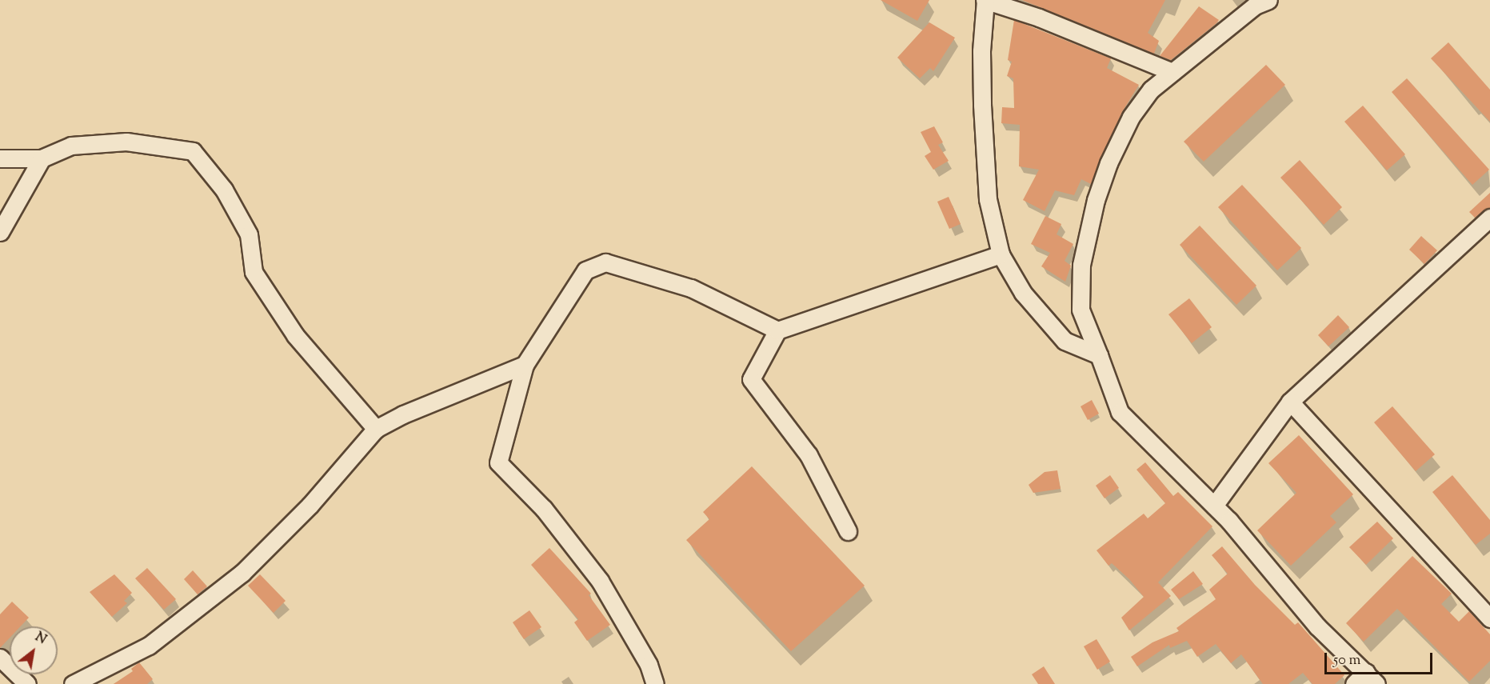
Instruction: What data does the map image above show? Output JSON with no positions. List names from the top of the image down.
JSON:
{
  "scale_bar": "50 m",
  "north": "top right"
}
